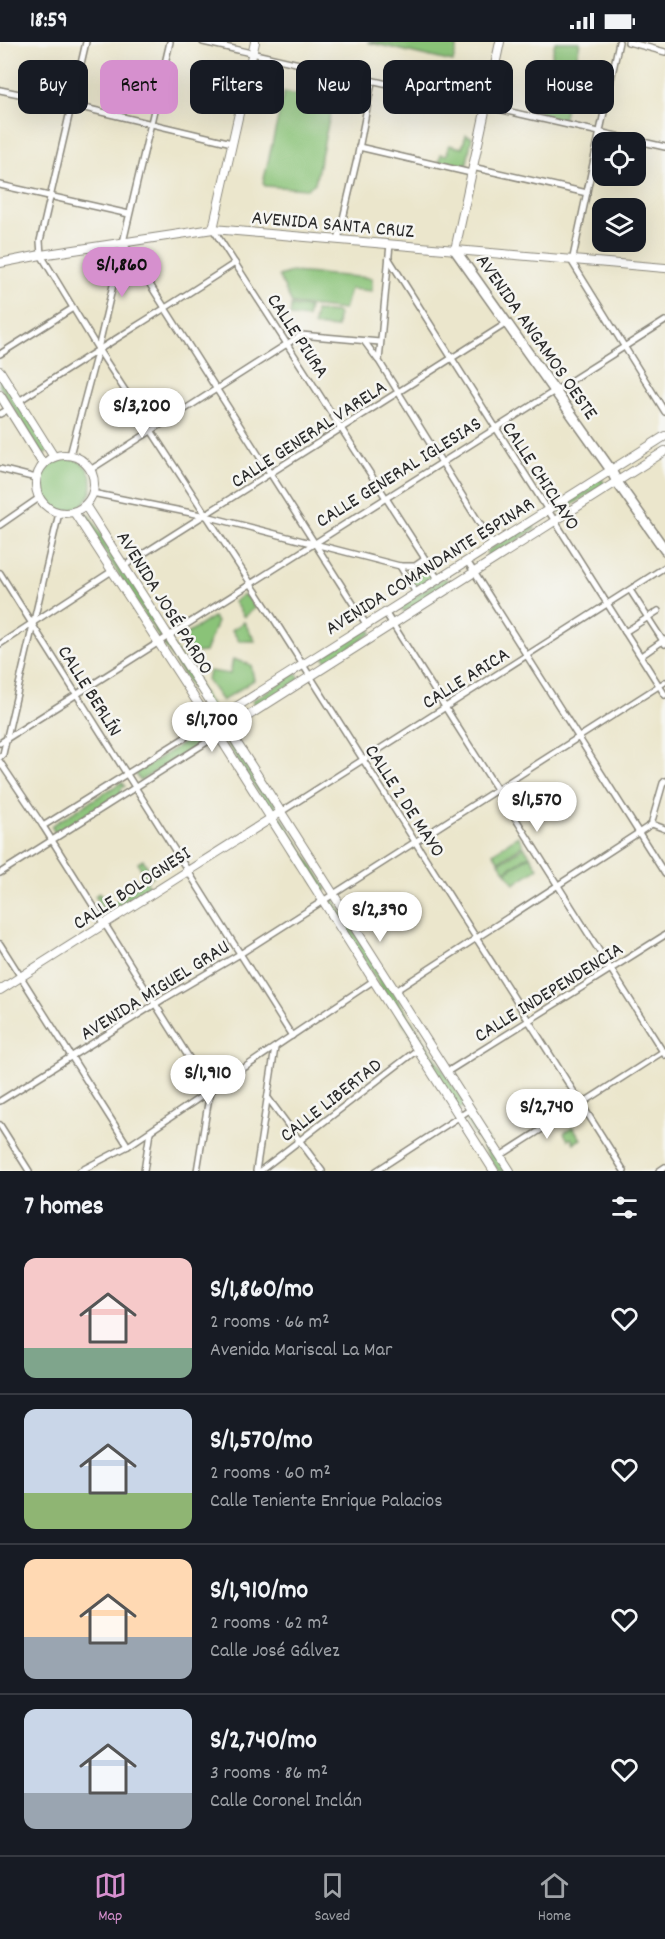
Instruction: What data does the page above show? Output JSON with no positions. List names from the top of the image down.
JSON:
{
  "streets": {
    "main road": [
      "AVENIDA SANTA CRUZ",
      "AVENIDA ANGAMOS OESTE",
      "AVENIDA COMANDANTE ESPINAR",
      "AVENIDA JOSÉ PARDO",
      "CALLE BOLOGNESI"
    ],
    "street": [
      "CALLE PIURA",
      "CALLE GENERAL VARELA",
      "CALLE GENERAL IGLESIAS",
      "CALLE CHICLAYO",
      "CALLE ARICA",
      "CALLE BERLÍN",
      "CALLE 2 DE MAYO",
      "AVENIDA MIGUEL GRAU",
      "CALLE INDEPENDENCIA",
      "CALLE LIBERTAD"
    ]
  },
  "crossings": [
    ["AVENIDA SANTA CRUZ", "CALLE PIURA"],
    ["AVENIDA SANTA CRUZ", "AVENIDA ANGAMOS OESTE"],
    ["AVENIDA SANTA CRUZ", "CALLE 2 DE MAYO"],
    ["CALLE PIURA", "CALLE GENERAL VARELA"],
    ["CALLE PIURA", "CALLE GENERAL IGLESIAS"],
    ["CALLE PIURA", "AVENIDA COMANDANTE ESPINAR"],
    ["AVENIDA ANGAMOS OESTE", "CALLE GENERAL VARELA"],
    ["AVENIDA ANGAMOS OESTE", "CALLE GENERAL IGLESIAS"],
    ["AVENIDA ANGAMOS OESTE", "AVENIDA COMANDANTE ESPINAR"],
    ["CALLE GENERAL VARELA", "CALLE CHICLAYO"],
    ["CALLE GENERAL VARELA", "AVENIDA JOSÉ PARDO"],
    ["CALLE GENERAL VARELA", "CALLE 2 DE MAYO"],
    ["CALLE GENERAL IGLESIAS", "CALLE CHICLAYO"],
    ["CALLE GENERAL IGLESIAS", "AVENIDA JOSÉ PARDO"],
    ["CALLE GENERAL IGLESIAS", "CALLE BERLÍN"],
    ["CALLE GENERAL IGLESIAS", "CALLE 2 DE MAYO"],
    ["CALLE CHICLAYO", "AVENIDA COMANDANTE ESPINAR"],
    ["CALLE CHICLAYO", "CALLE ARICA"],
    ["CALLE CHICLAYO", "AVENIDA MIGUEL GRAU"],
    ["AVENIDA COMANDANTE ESPINAR", "AVENIDA JOSÉ PARDO"],
    ["AVENIDA COMANDANTE ESPINAR", "CALLE 2 DE MAYO"],
    ["AVENIDA JOSÉ PARDO", "CALLE ARICA"],
    ["AVENIDA JOSÉ PARDO", "CALLE BOLOGNESI"],
    ["AVENIDA JOSÉ PARDO", "AVENIDA MIGUEL GRAU"],
    ["AVENIDA JOSÉ PARDO", "CALLE INDEPENDENCIA"],
    ["AVENIDA JOSÉ PARDO", "CALLE LIBERTAD"],
    ["CALLE ARICA", "CALLE 2 DE MAYO"],
    ["CALLE ARICA", "CALLE BOLOGNESI"],
    ["CALLE BERLÍN", "CALLE BOLOGNESI"],
    ["CALLE BERLÍN", "AVENIDA MIGUEL GRAU"],
    ["CALLE 2 DE MAYO", "AVENIDA MIGUEL GRAU"],
    ["CALLE 2 DE MAYO", "CALLE INDEPENDENCIA"]
  ],
  "page": {
    "status": "18:59",
    "chip": [
      "Buy",
      "Rent",
      "Filters",
      "New",
      "Apartment",
      "House"
    ],
    "price": [
      "S/1,860",
      "S/3,200",
      "S/1,700",
      "S/1,570",
      "S/2,390",
      "S/1,910",
      "S/2,740"
    ],
    "heading": "7 homes",
    "list": [
      {
        "name": "S/1,860/mo",
        "note": "2 rooms · 66 m² · Avenida Mariscal La Mar"
      },
      {
        "name": "S/1,570/mo",
        "note": "2 rooms · 60 m² · Calle Teniente Enrique Palacios"
      },
      {
        "name": "S/1,910/mo",
        "note": "2 rooms · 62 m² · Calle José Gálvez"
      },
      {
        "name": "S/2,740/mo",
        "note": "3 rooms · 86 m² · Calle Coronel Inclán"
      }
    ],
    "tabs": ["Map", "Saved", "Home"]
  }
}
